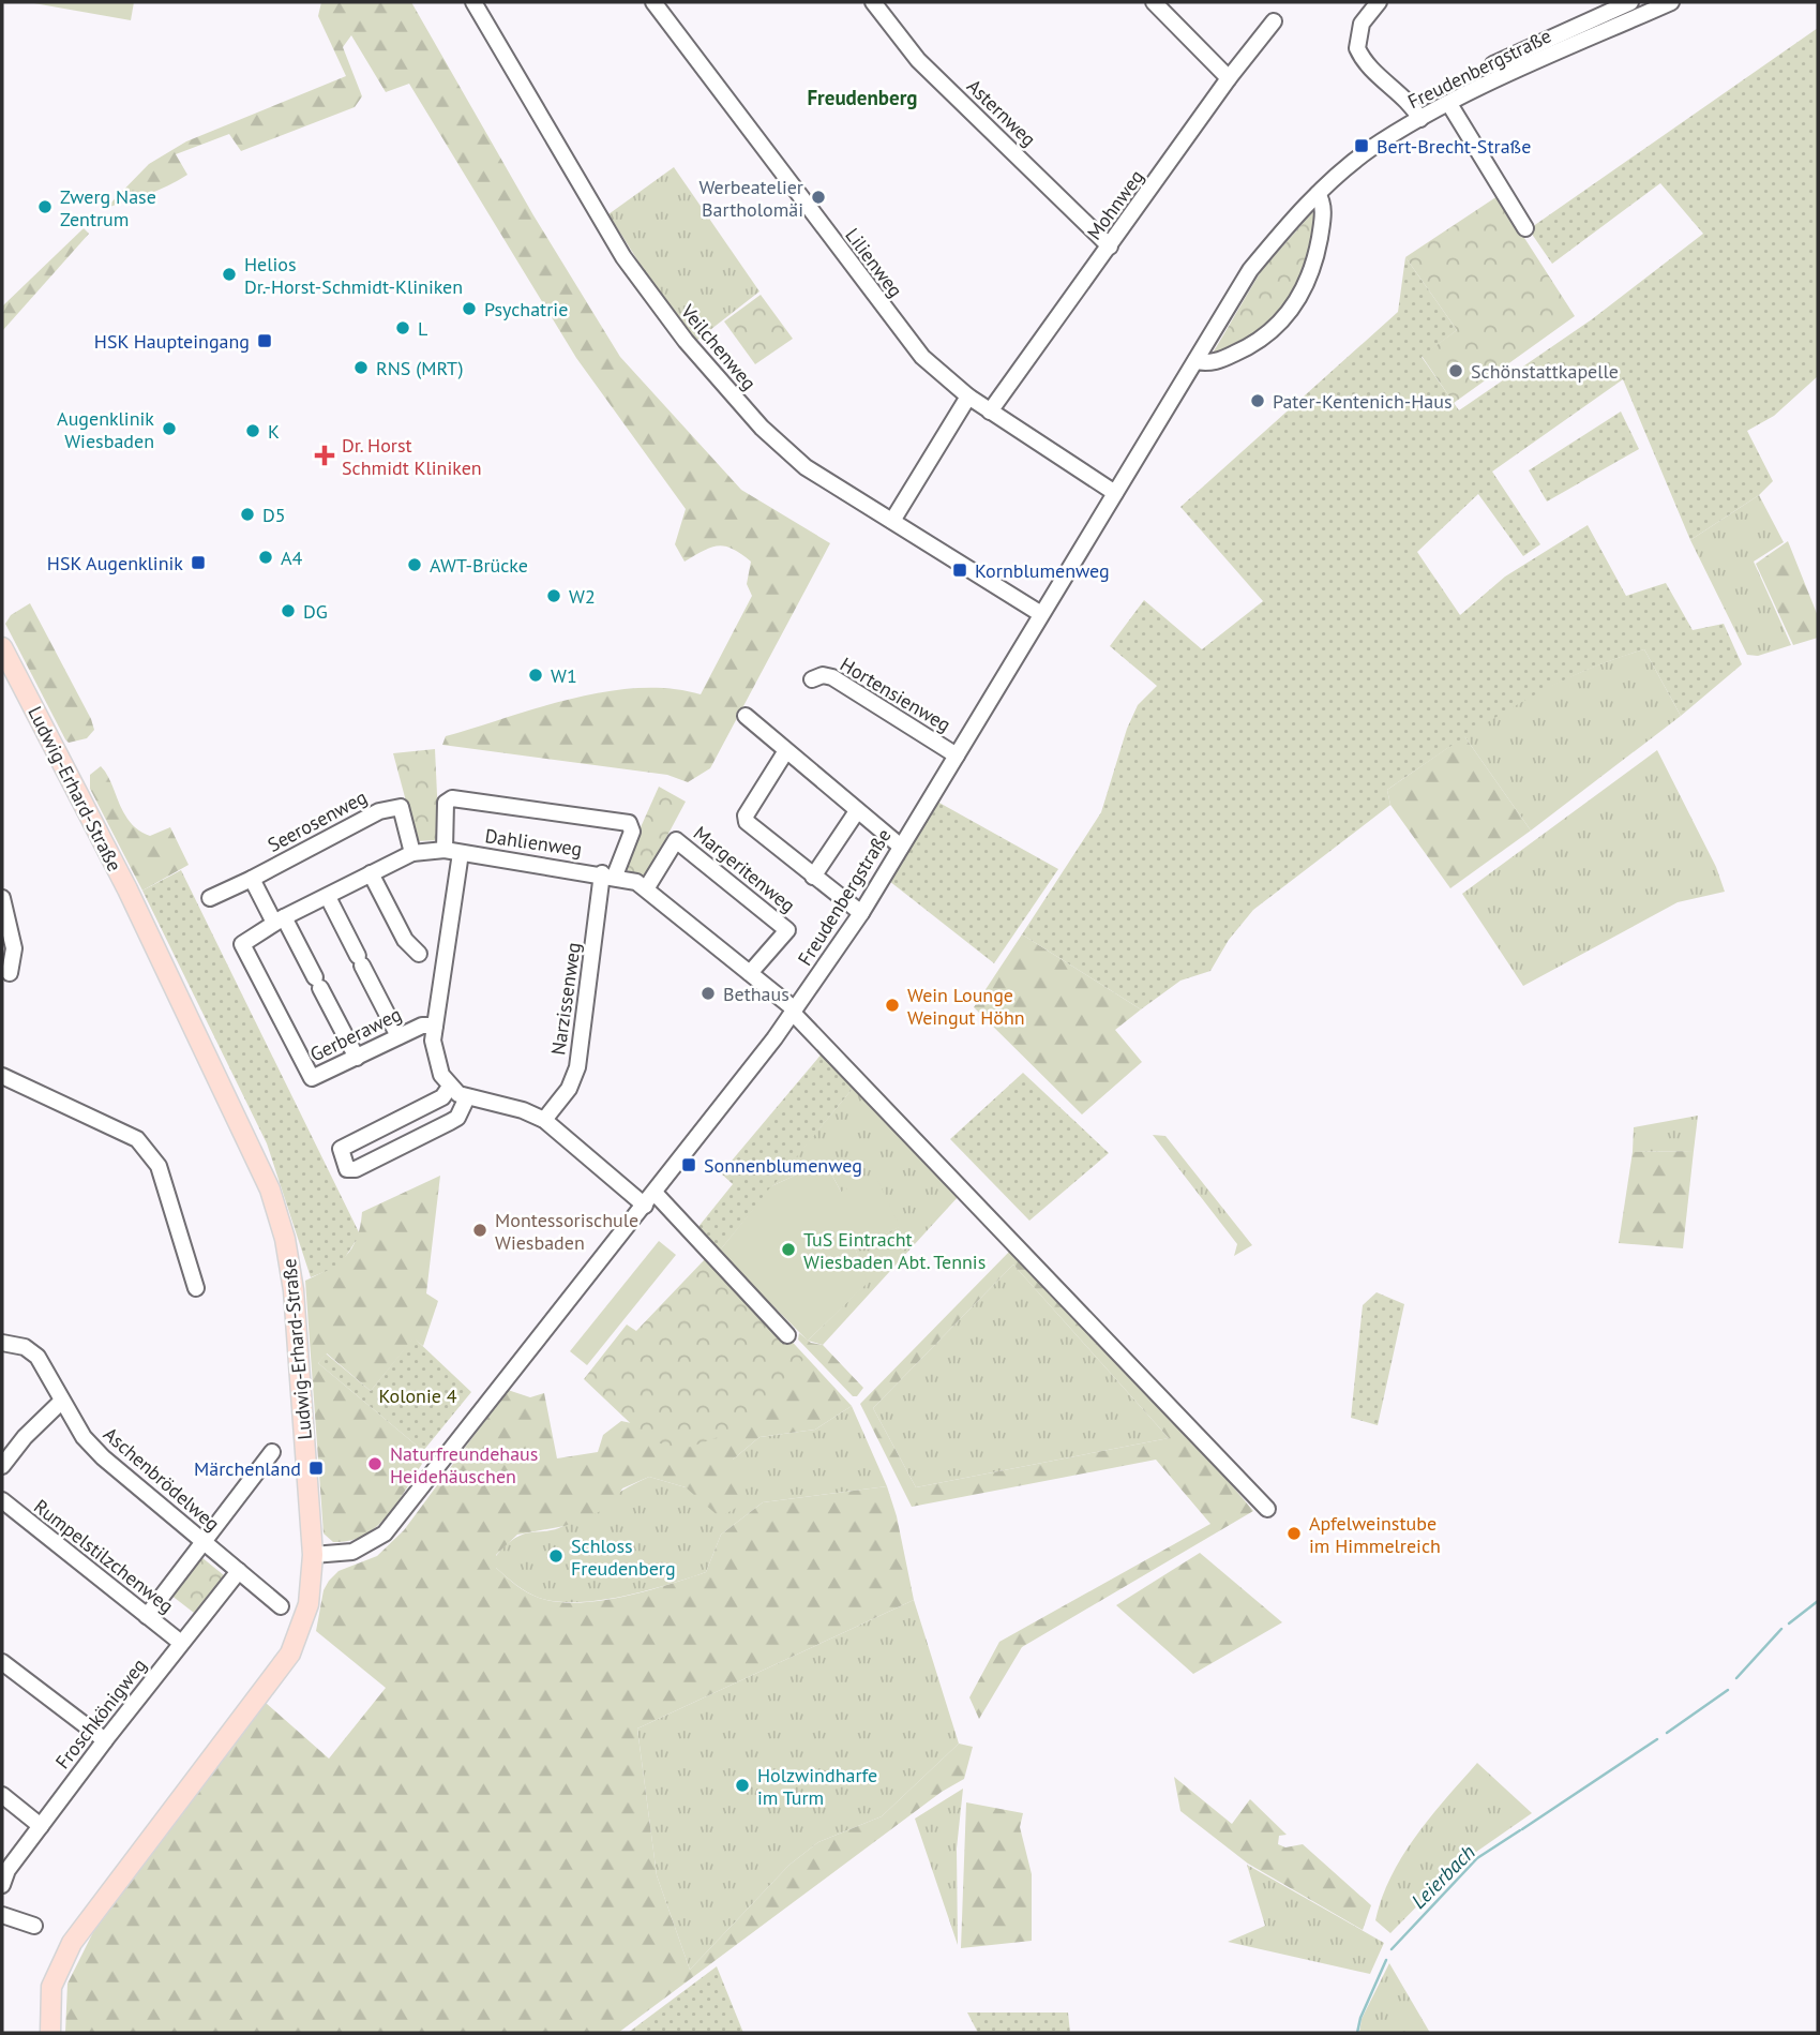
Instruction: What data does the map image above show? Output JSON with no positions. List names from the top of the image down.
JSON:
{
  "streets": {
    "main road": ["Ludwig-Erhard-Straße"],
    "street": [
      "Freudenbergstraße",
      "Asternweg",
      "Mohnweg",
      "Lilienweg",
      "Veilchenweg",
      "Hortensienweg",
      "Seerosenweg",
      "Dahlienweg",
      "Margeritenweg",
      "Narzissenweg",
      "Gerberaweg",
      "Aschenbrödelweg",
      "Rumpelstilzchenweg",
      "Froschkönigweg"
    ]
  },
  "crossings": [
    ["Freudenbergstraße", "Lilienweg"],
    ["Freudenbergstraße", "Veilchenweg"],
    ["Freudenbergstraße", "Hortensienweg"],
    ["Freudenbergstraße", "Ludwig-Erhard-Straße"],
    ["Freudenbergstraße", "Dahlienweg"],
    ["Asternweg", "Mohnweg"],
    ["Mohnweg", "Lilienweg"],
    ["Seerosenweg", "Dahlienweg"],
    ["Dahlienweg", "Margeritenweg"],
    ["Dahlienweg", "Narzissenweg"],
    ["Dahlienweg", "Gerberaweg"],
    ["Aschenbrödelweg", "Froschkönigweg"],
    ["Rumpelstilzchenweg", "Froschkönigweg"]
  ],
  "districts": ["Freudenberg"],
  "water": ["Leierbach"],
  "parks": ["Kolonie 4"],
  "places": {
    "transit": [
      "Bert-Brecht-Straße",
      "HSK Haupteingang",
      "HSK Augenklinik",
      "Kornblumenweg",
      "Sonnenblumenweg",
      "Märchenland"
    ],
    "other": [
      "Werbeatelier Bartholomäi",
      "Zwerg Nase Zentrum",
      "Helios Dr.-Horst-Schmidt-Kliniken",
      "Psychatrie",
      "L",
      "RNS (MRT)",
      "Schönstattkapelle",
      "Pater-Kentenich-Haus",
      "Augenklinik Wiesbaden",
      "K",
      "D5",
      "A4",
      "AWT-Brücke",
      "W2",
      "DG",
      "W1",
      "Bethaus",
      "Wein Lounge Weingut Höhn",
      "Montessorischule Wiesbaden",
      "TuS Eintracht Wiesbaden Abt. Tennis",
      "Naturfreundehaus Heidehäuschen",
      "Apfelweinstube im Himmelreich",
      "Schloss Freudenberg",
      "Holzwindharfe im Turm"
    ],
    "health": ["Dr. Horst Schmidt Kliniken"]
  }
}
